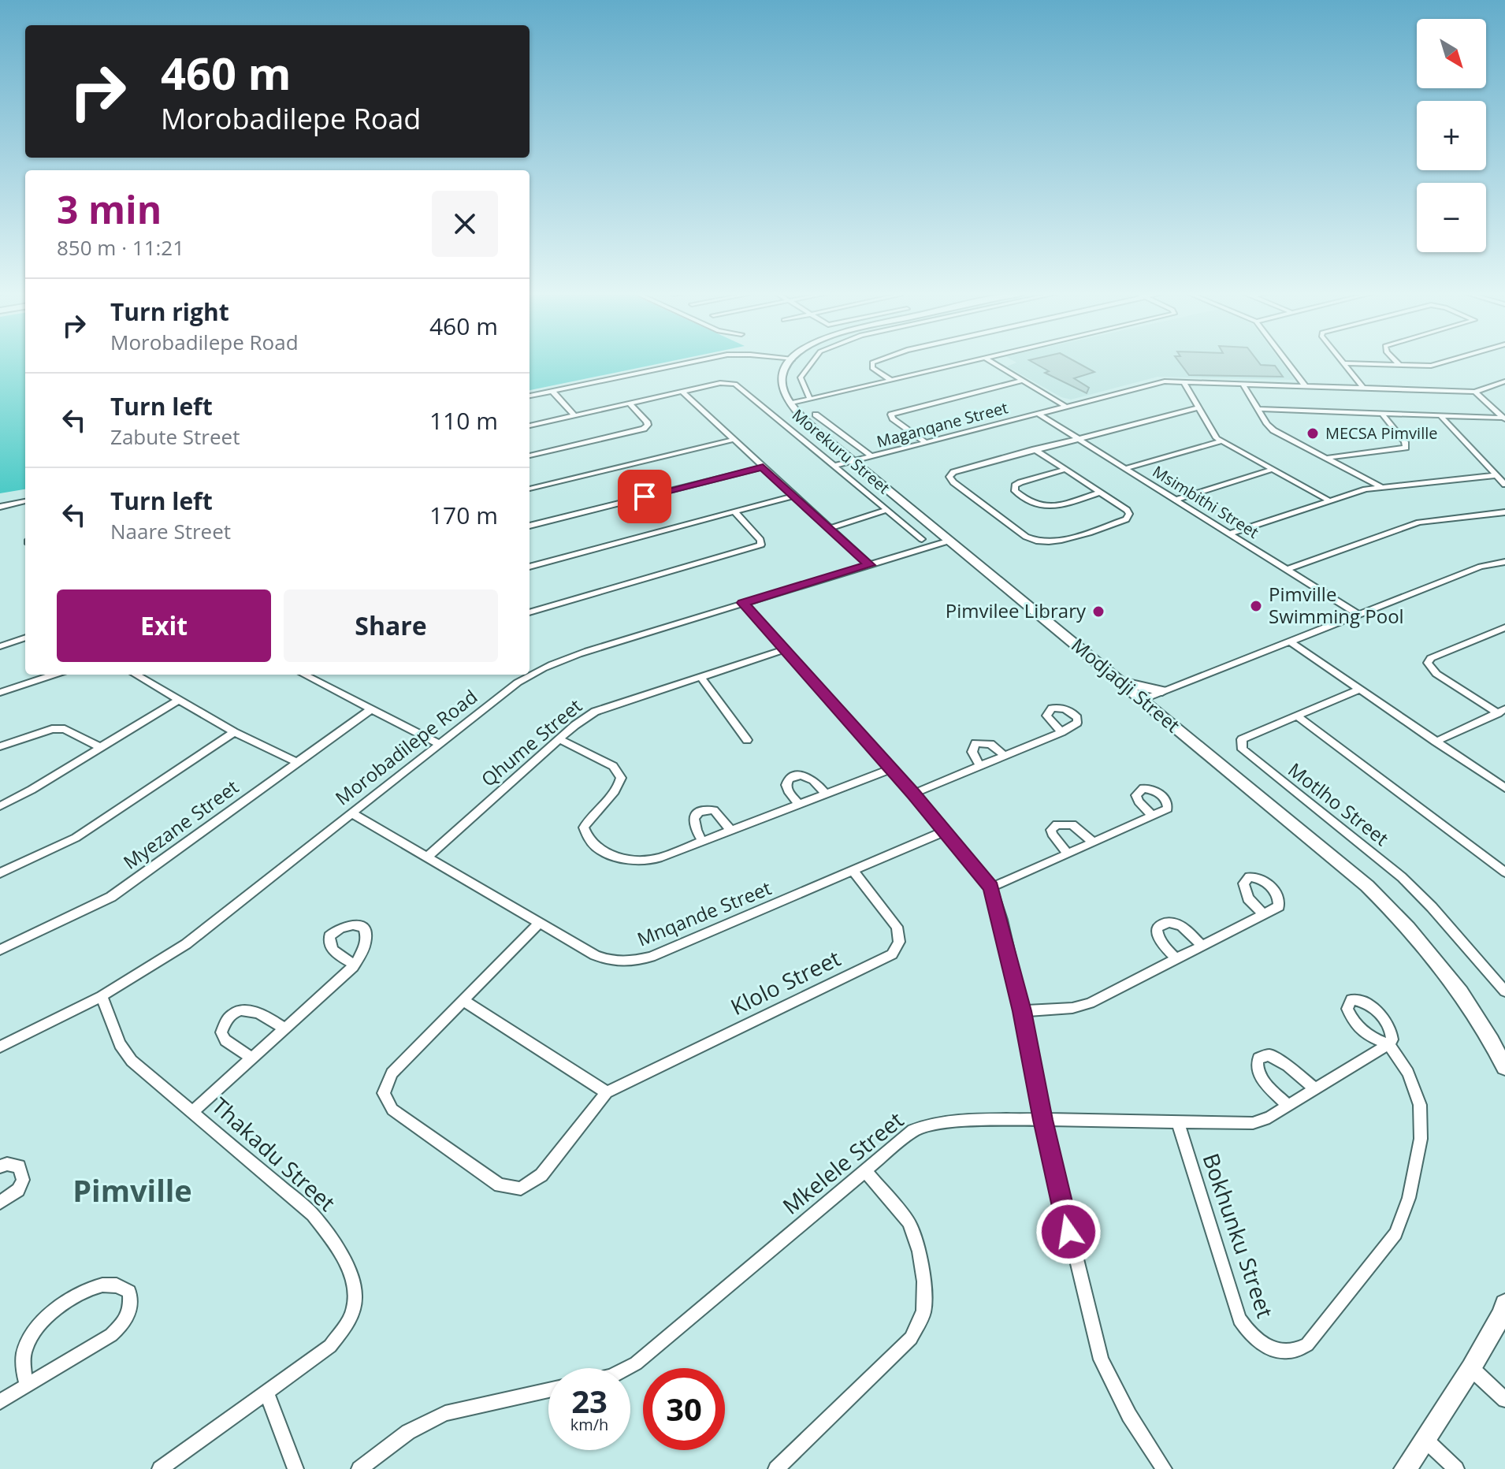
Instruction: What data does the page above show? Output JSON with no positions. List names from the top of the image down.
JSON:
{
  "streets": {
    "street": [
      "Maganqane Street",
      "Morekuru Street",
      "Msimbithi Street",
      "Modjadji Street",
      "Qhume Street",
      "Morobadilepe Road",
      "Motlho Street",
      "Myezane Street",
      "Mnqande Street",
      "Klolo Street",
      "Thakadu Street",
      "Mkelele Street",
      "Bokhunku Street"
    ]
  },
  "crossings": [
    ["Maganqane Street", "Morekuru Street"],
    ["Maganqane Street", "Msimbithi Street"],
    ["Maganqane Street", "Modjadji Street"],
    ["Modjadji Street", "Morobadilepe Road"],
    ["Qhume Street", "Mnqande Street"],
    ["Morobadilepe Road", "Mnqande Street"],
    ["Morobadilepe Road", "Thakadu Street"],
    ["Mnqande Street", "Klolo Street"],
    ["Mkelele Street", "Bokhunku Street"]
  ],
  "districts": ["Pimville"],
  "places": ["MECSA Pimville", "Pimville Swimming Pool", "Pimvilee Library"],
  "north": "bottom right",
  "page": {
    "map_buttons": ["+", "−"],
    "turn": ["460 m", "Morobadilepe Road"],
    "heading": ["3 min", "850 m · 11:21"],
    "list": [
      {
        "name": "Turn right",
        "note": "Morobadilepe Road",
        "value": "460 m"
      },
      {
        "name": "Turn left",
        "note": "Zabute Street",
        "value": "110 m"
      },
      {
        "name": "Turn left",
        "note": "Naare Street",
        "value": "170 m"
      }
    ],
    "buttons": ["Exit", "Share"],
    "speed": "23 km/h",
    "limit": "30"
  }
}
